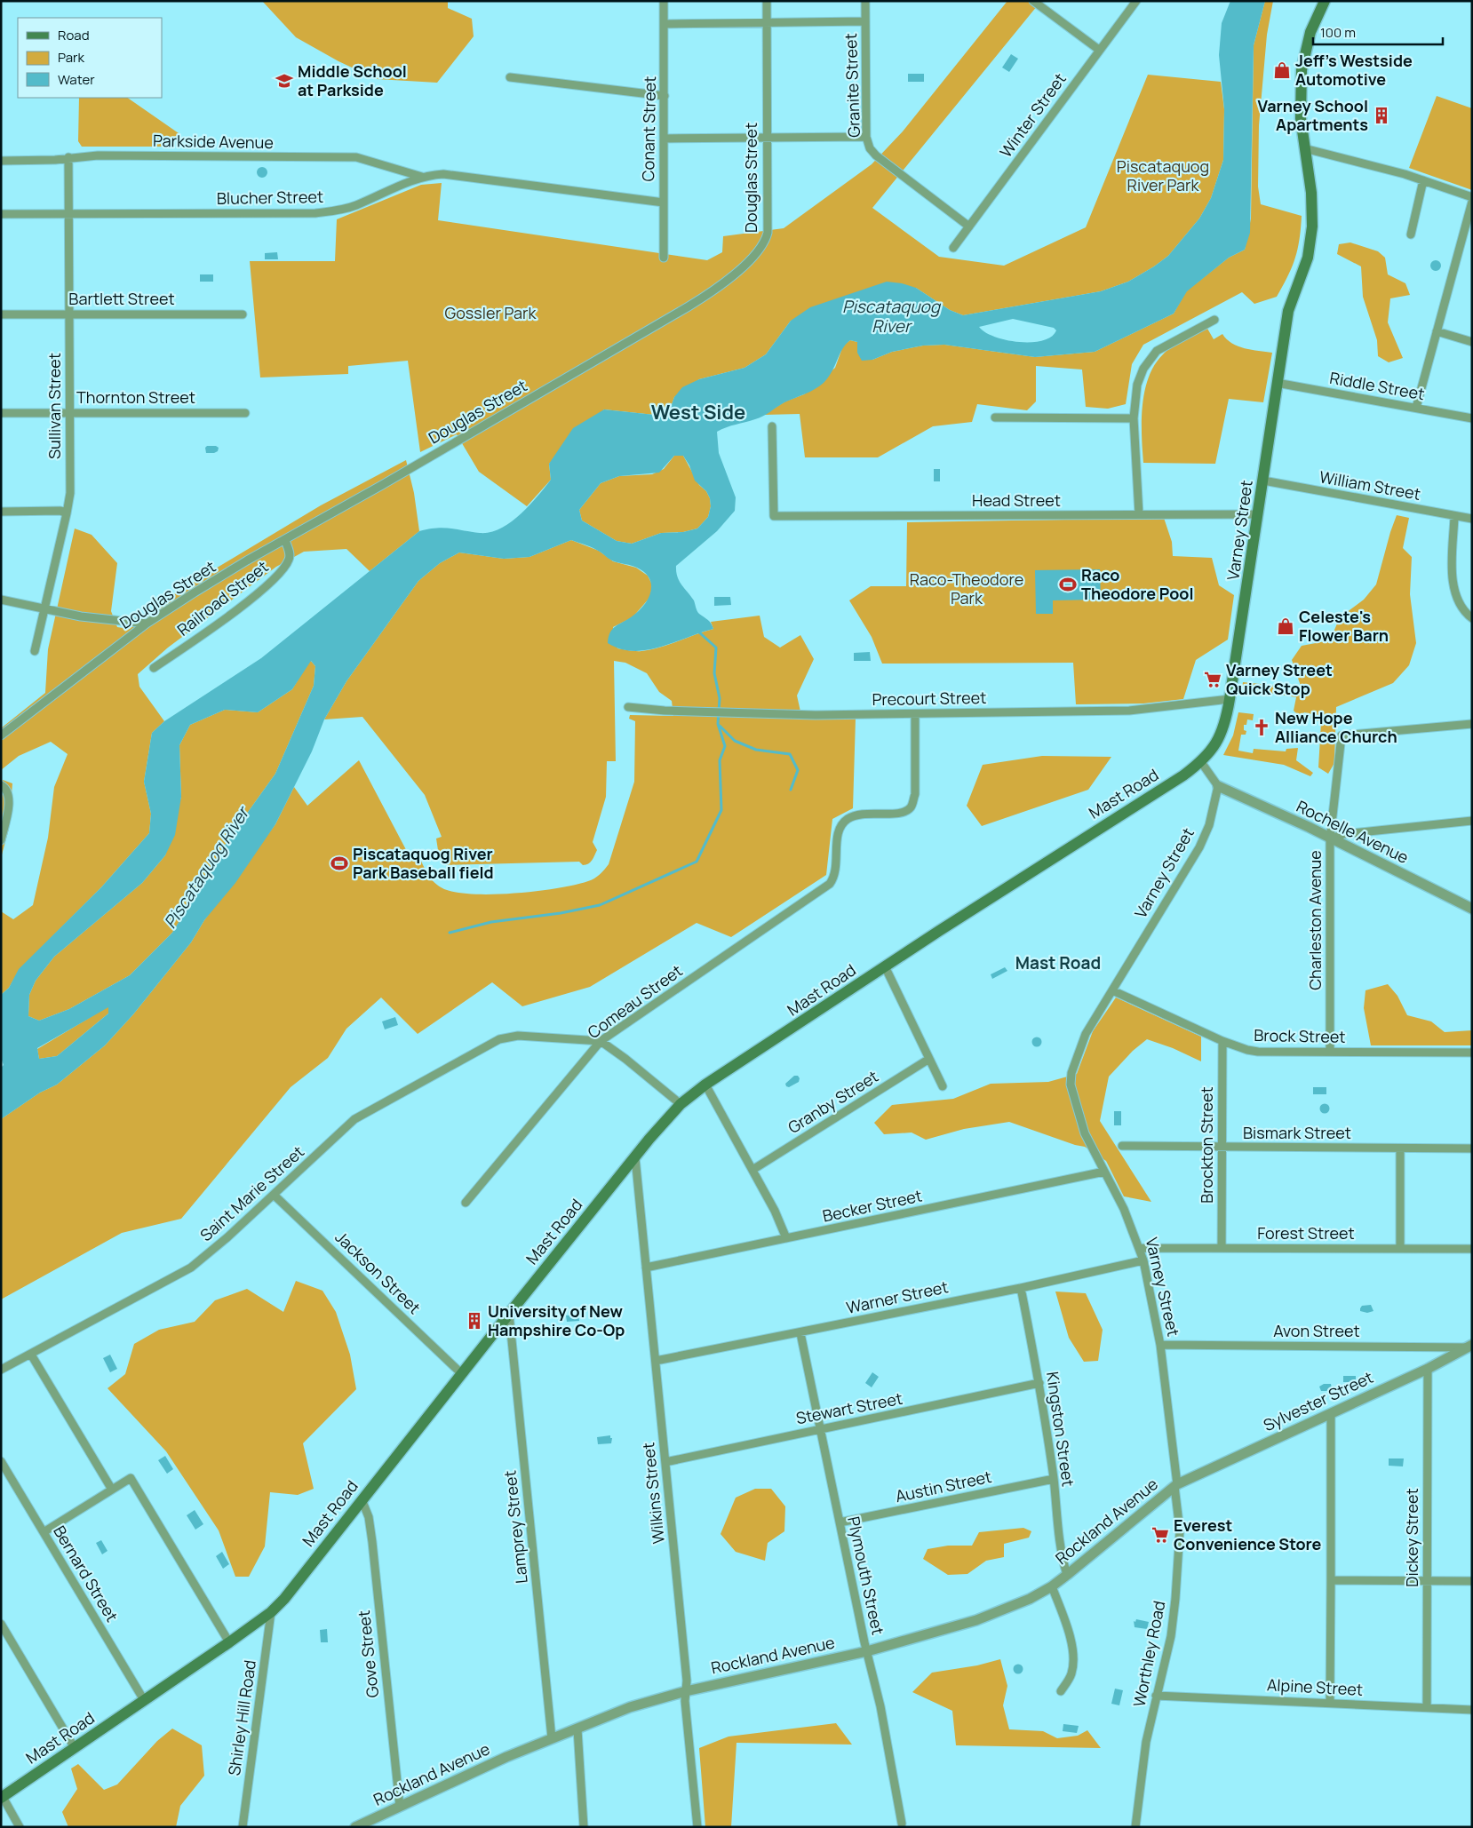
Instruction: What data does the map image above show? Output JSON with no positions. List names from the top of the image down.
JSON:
{
  "streets": {
    "main road": ["Varney Street", "Mast Road"],
    "street": [
      "Granite Street",
      "Winter Street",
      "Conant Street",
      "Parkside Avenue",
      "Douglas Street",
      "Blucher Street",
      "Bartlett Street",
      "Riddle Street",
      "Thornton Street",
      "Sullivan Street",
      "William Street",
      "Head Street",
      "Railroad Street",
      "Precourt Street",
      "Rochelle Avenue",
      "Charleston Avenue",
      "Comeau Street",
      "Brock Street",
      "Granby Street",
      "Bismark Street",
      "Brockton Street",
      "Saint Marie Street",
      "Becker Street",
      "Forest Street",
      "Jackson Street",
      "Warner Street",
      "Avon Street",
      "Sylvester Street",
      "Stewart Street",
      "Kingston Street",
      "Austin Street",
      "Wilkins Street",
      "Rockland Avenue",
      "Lamprey Street",
      "Dickey Street",
      "Bernard Street",
      "Plymouth Street",
      "Gove Street",
      "Worthley Road",
      "Alpine Street",
      "Shirley Hill Road"
    ]
  },
  "crossings": [
    ["Granite Street", "Winter Street"],
    ["Conant Street", "Blucher Street"],
    ["Parkside Avenue", "Blucher Street"],
    ["Parkside Avenue", "Sullivan Street"],
    ["Douglas Street", "Railroad Street"],
    ["Blucher Street", "Sullivan Street"],
    ["Bartlett Street", "Sullivan Street"],
    ["Riddle Street", "Varney Street"],
    ["Thornton Street", "Sullivan Street"],
    ["William Street", "Varney Street"],
    ["Head Street", "Varney Street"],
    ["Varney Street", "Precourt Street"],
    ["Varney Street", "Mast Road"],
    ["Varney Street", "Rochelle Avenue"],
    ["Varney Street", "Brock Street"],
    ["Varney Street", "Becker Street"],
    ["Varney Street", "Forest Street"],
    ["Varney Street", "Warner Street"],
    ["Varney Street", "Avon Street"],
    ["Varney Street", "Sylvester Street"],
    ["Varney Street", "Rockland Avenue"],
    ["Varney Street", "Worthley Road"],
    ["Precourt Street", "Comeau Street"],
    ["Mast Road", "Jackson Street"],
    ["Mast Road", "Wilkins Street"],
    ["Mast Road", "Lamprey Street"],
    ["Mast Road", "Bernard Street"],
    ["Mast Road", "Gove Street"],
    ["Mast Road", "Shirley Hill Road"],
    ["Rochelle Avenue", "Charleston Avenue"],
    ["Charleston Avenue", "Brock Street"],
    ["Comeau Street", "Saint Marie Street"],
    ["Brock Street", "Brockton Street"],
    ["Bismark Street", "Brockton Street"],
    ["Brockton Street", "Forest Street"],
    ["Saint Marie Street", "Jackson Street"],
    ["Becker Street", "Wilkins Street"],
    ["Warner Street", "Kingston Street"],
    ["Warner Street", "Wilkins Street"],
    ["Warner Street", "Plymouth Street"],
    ["Avon Street", "Sylvester Street"],
    ["Sylvester Street", "Rockland Avenue"],
    ["Sylvester Street", "Dickey Street"],
    ["Sylvester Street", "Worthley Road"],
    ["Stewart Street", "Kingston Street"],
    ["Stewart Street", "Wilkins Street"],
    ["Stewart Street", "Plymouth Street"],
    ["Kingston Street", "Austin Street"],
    ["Kingston Street", "Rockland Avenue"],
    ["Austin Street", "Plymouth Street"],
    ["Wilkins Street", "Rockland Avenue"],
    ["Rockland Avenue", "Lamprey Street"],
    ["Rockland Avenue", "Plymouth Street"],
    ["Rockland Avenue", "Gove Street"],
    ["Rockland Avenue", "Worthley Road"],
    ["Dickey Street", "Alpine Street"],
    ["Worthley Road", "Alpine Street"]
  ],
  "districts": ["West Side", "Mast Road"],
  "water": ["Piscataquog River"],
  "parks": ["Piscataquog River Park", "Gossler Park", "Raco-Theodore Park"],
  "places": {
    "shop": ["Jeff's Westside Automotive", "Celeste's Flower Barn"],
    "school or university": ["Middle School at Parkside"],
    "building": ["Varney School Apartments", "University of New Hampshire Co-Op"],
    "sports": ["Raco Theodore Pool", "Piscataquog River Park Baseball field"],
    "supermarket": ["Varney Street Quick Stop", "Everest Convenience Store"],
    "church": ["New Hope Alliance Church"]
  },
  "legend": ["Road", "Park", "Water"],
  "scale_bar": "100 m"
}
